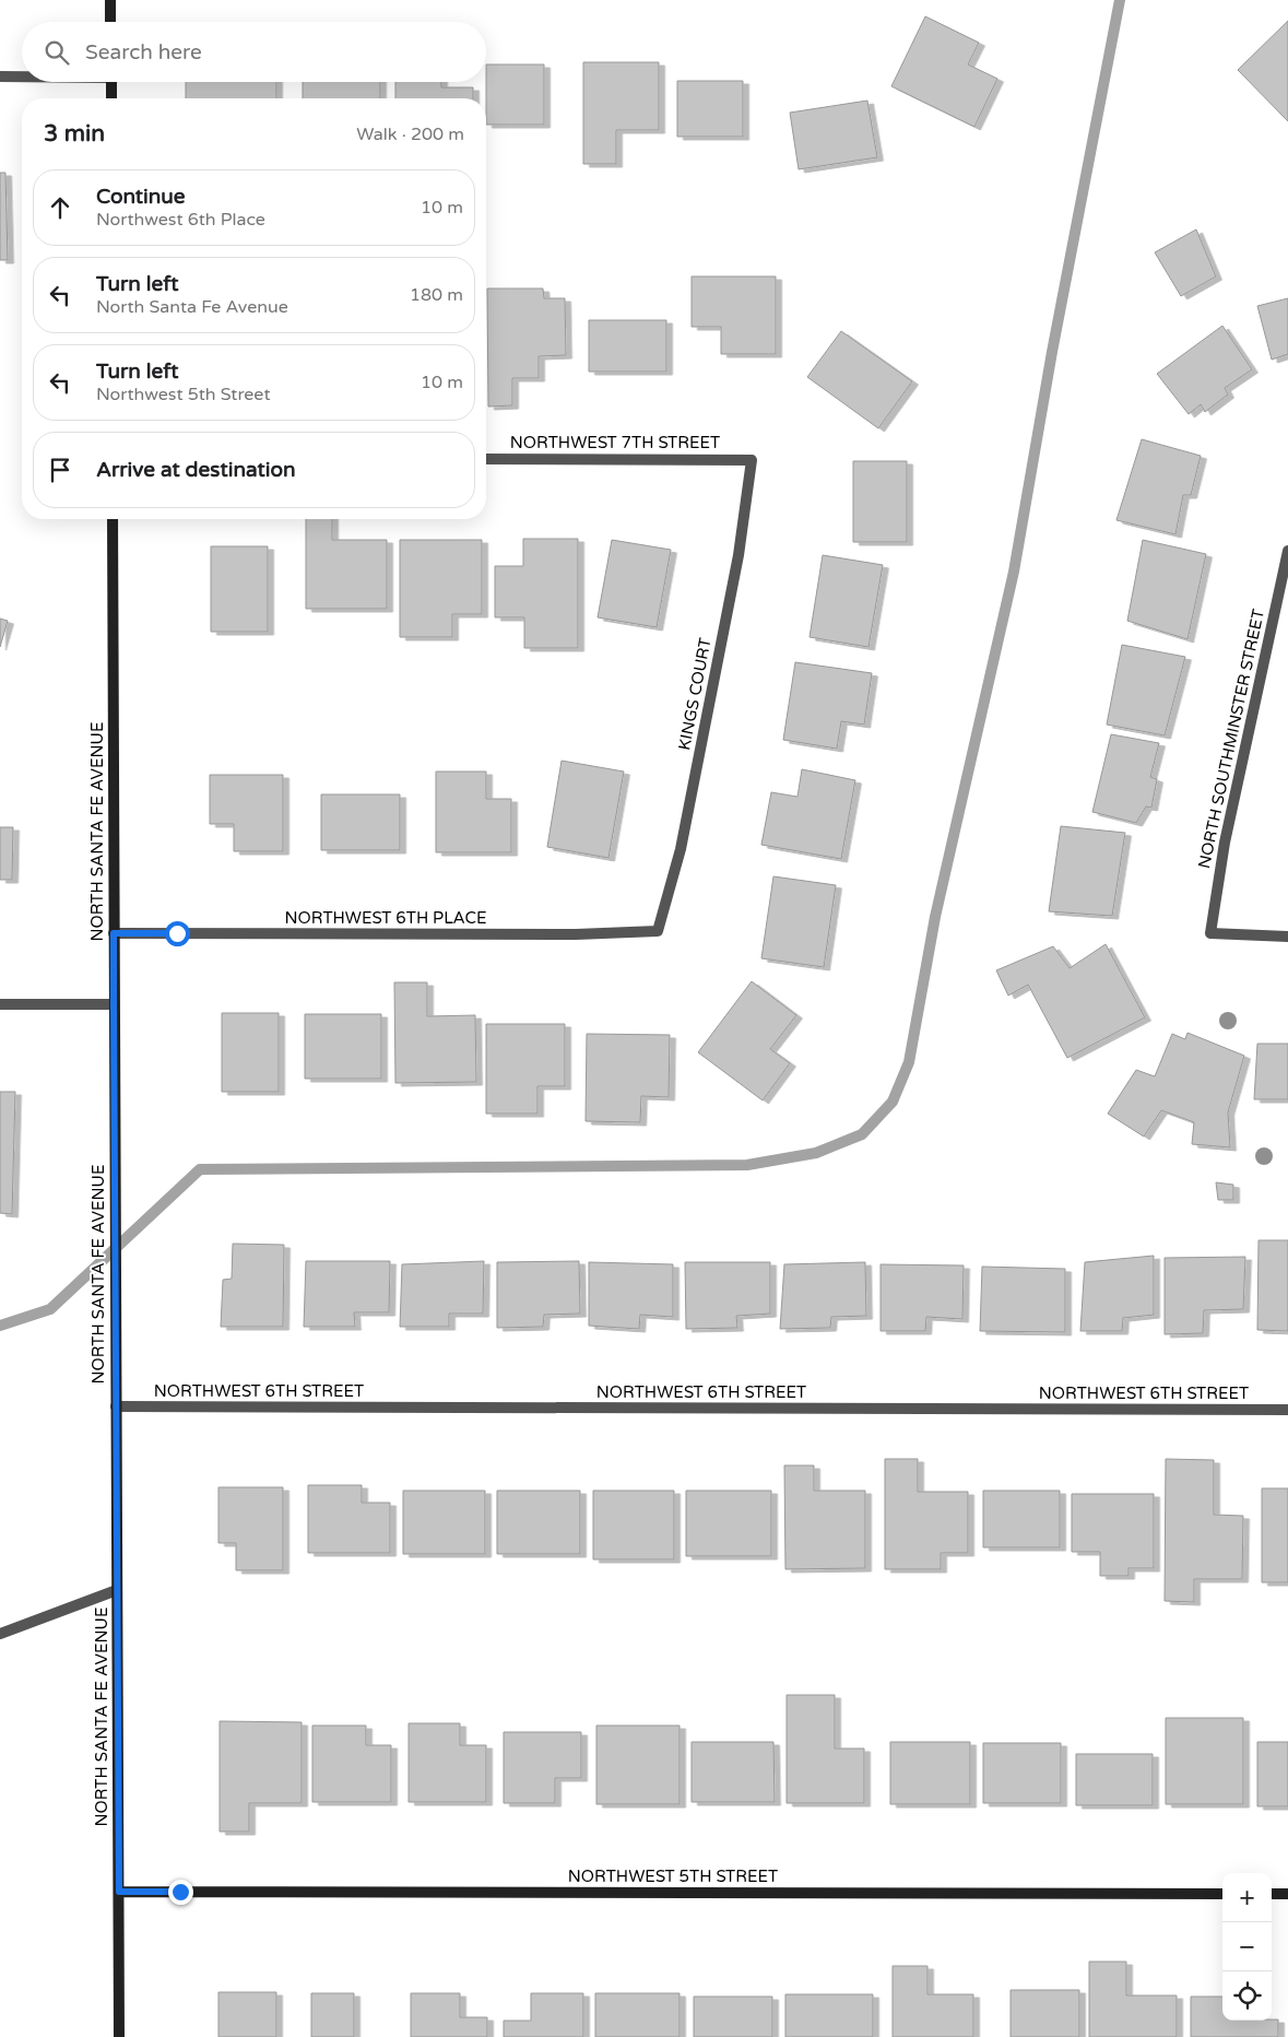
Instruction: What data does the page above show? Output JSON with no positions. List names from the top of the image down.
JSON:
{
  "streets": {
    "main road": ["NORTH SANTA FE AVENUE", "NORTHWEST 5TH STREET"],
    "street": [
      "NORTHWEST 7TH STREET",
      "KINGS COURT",
      "NORTH SOUTHMINSTER STREET",
      "NORTHWEST 6TH PLACE",
      "NORTHWEST 6TH STREET"
    ]
  },
  "crossings": [
    ["NORTHWEST 7TH STREET", "KINGS COURT"],
    ["KINGS COURT", "NORTHWEST 6TH PLACE"],
    ["NORTH SANTA FE AVENUE", "NORTHWEST 6TH PLACE"],
    ["NORTH SANTA FE AVENUE", "NORTHWEST 6TH STREET"],
    ["NORTH SANTA FE AVENUE", "NORTHWEST 5TH STREET"]
  ],
  "page": {
    "search": "Search here",
    "heading": ["3 min", "Walk · 200 m"],
    "list": [
      ["Continue", "Northwest 6th Place", "10 m"],
      ["Turn left", "North Santa Fe Avenue", "180 m"],
      ["Turn left", "Northwest 5th Street", "10 m"],
      "Arrive at destination"
    ],
    "map_buttons": ["+", "−"]
  }
}
